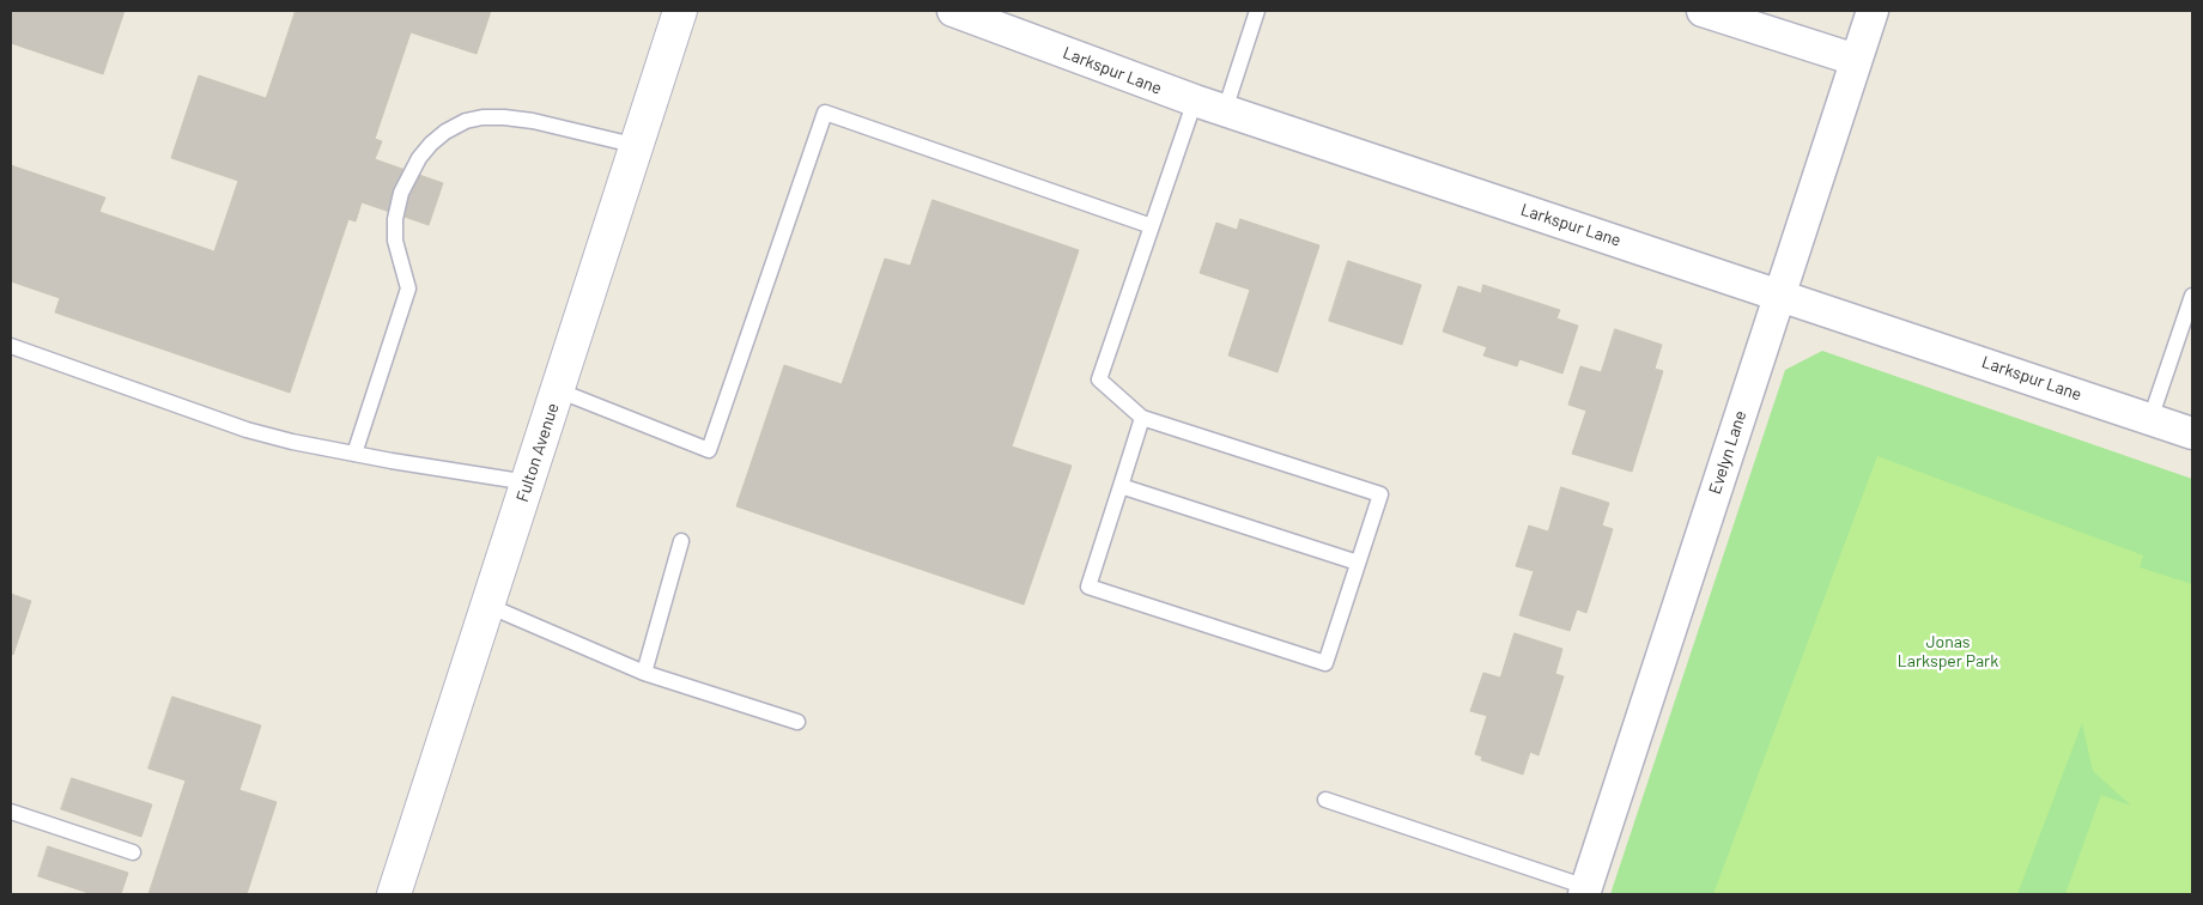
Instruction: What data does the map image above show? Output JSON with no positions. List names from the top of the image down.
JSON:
{
  "streets": {
    "main road": ["Fulton Avenue"],
    "street": ["Larkspur Lane", "Evelyn Lane"]
  },
  "crossings": [
    ["Larkspur Lane", "Evelyn Lane"]
  ],
  "parks": ["Jonas Larksper Park"]
}
